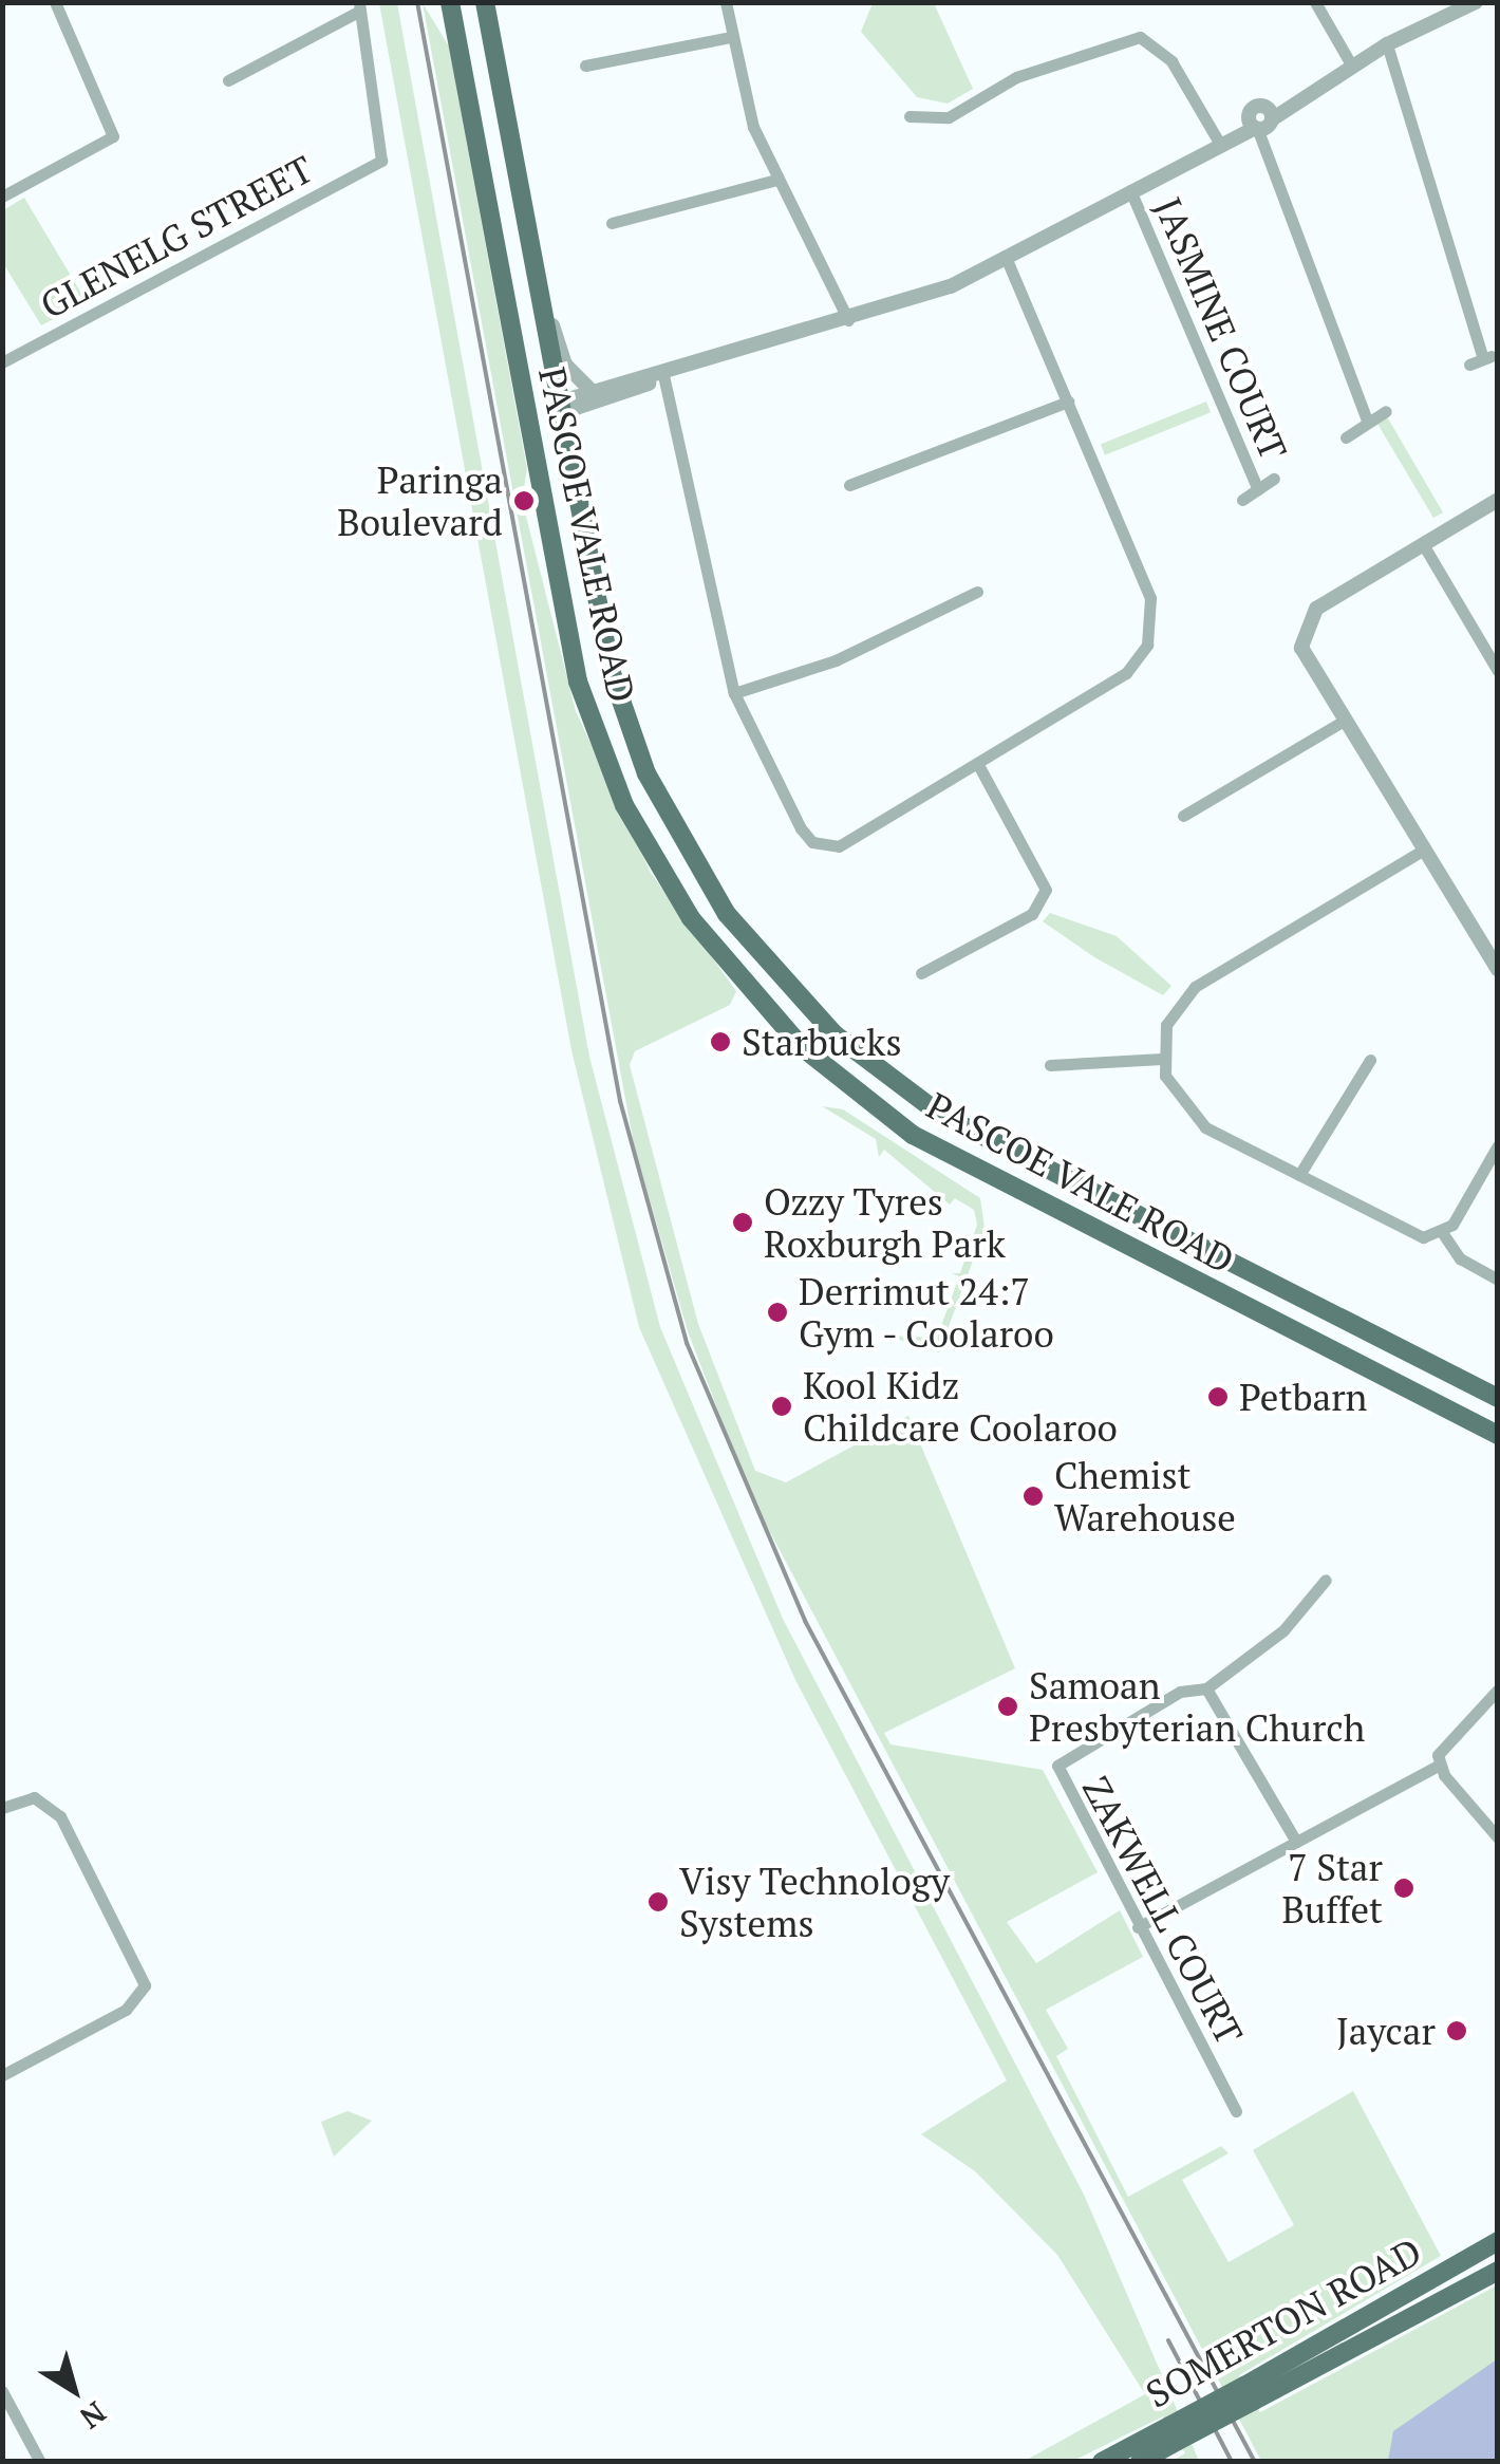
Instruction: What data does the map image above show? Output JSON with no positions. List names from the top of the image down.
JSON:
{
  "streets": {
    "main road": ["PASCOE VALE ROAD", "SOMERTON ROAD"],
    "street": ["GLENELG STREET", "JASMINE COURT", "ZAKWELL COURT"]
  },
  "places": [
    "Paringa Boulevard",
    "Starbucks",
    "Ozzy Tyres Roxburgh Park",
    "Derrimut 24:7 Gym - Coolaroo",
    "Petbarn",
    "Kool Kidz Childcare Coolaroo",
    "Chemist Warehouse",
    "Samoan Presbyterian Church",
    "7 Star Buffet",
    "Visy Technology Systems",
    "Jaycar"
  ],
  "north": "bottom right"
}
